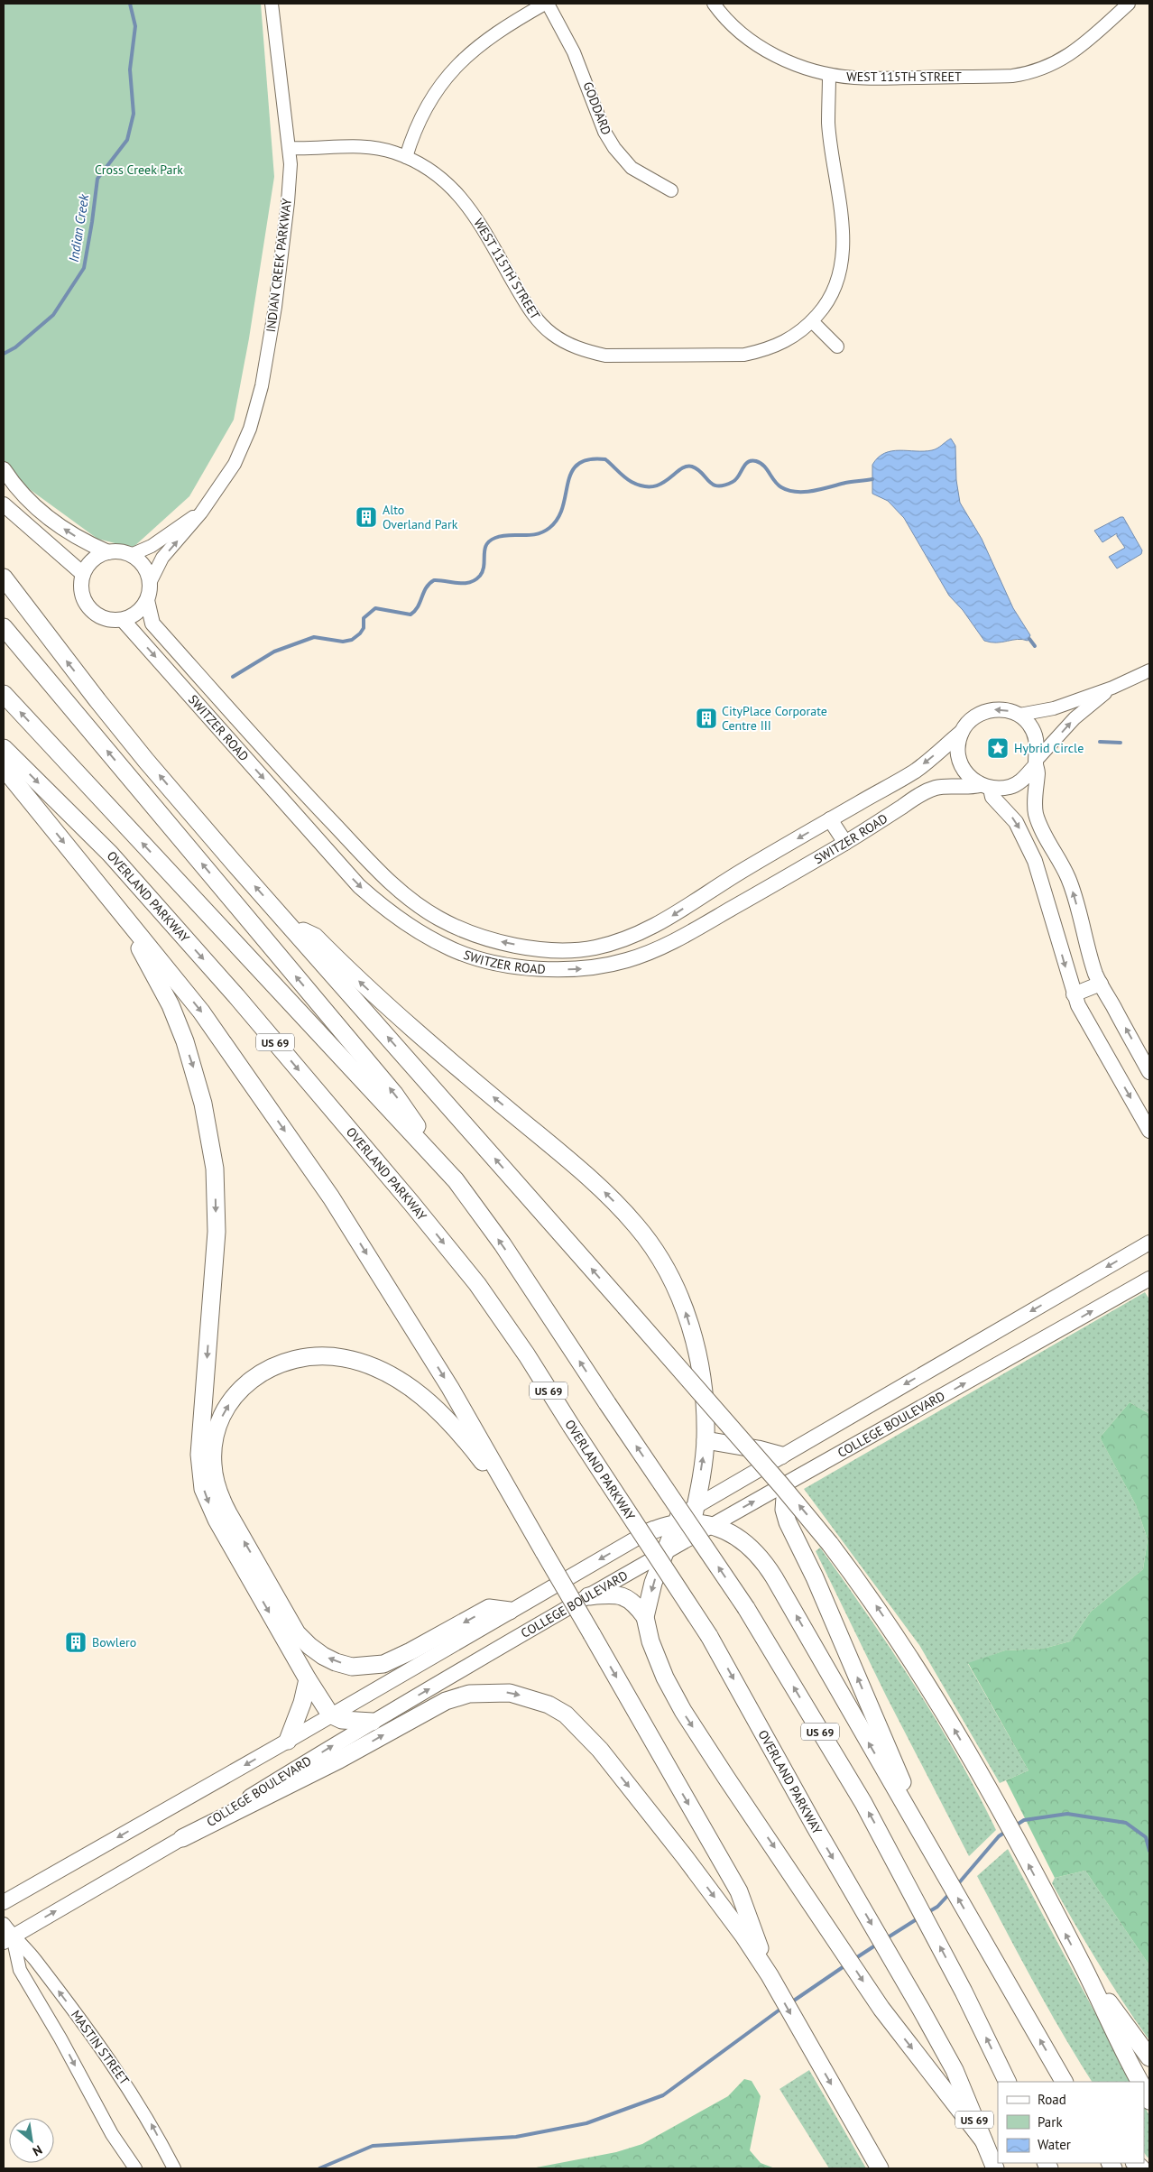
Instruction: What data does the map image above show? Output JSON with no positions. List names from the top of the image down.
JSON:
{
  "streets": {
    "highway": ["OVERLAND PARKWAY", "US 69"],
    "main road": ["SWITZER ROAD", "COLLEGE BOULEVARD"],
    "street": [
      "WEST 115TH STREET",
      "GODDARD",
      "INDIAN CREEK PARKWAY",
      "MASTIN STREET"
    ]
  },
  "crossings": [
    ["WEST 115TH STREET", "INDIAN CREEK PARKWAY"],
    ["INDIAN CREEK PARKWAY", "SWITZER ROAD"],
    ["COLLEGE BOULEVARD", "MASTIN STREET"]
  ],
  "water": ["Indian Creek"],
  "parks": ["Cross Creek Park"],
  "places": {
    "building": ["Alto Overland Park", "CityPlace Corporate Centre III", "Bowlero"],
    "place": ["Hybrid Circle"]
  },
  "legend": ["Road", "Park", "Water"],
  "north": "bottom right"
}
